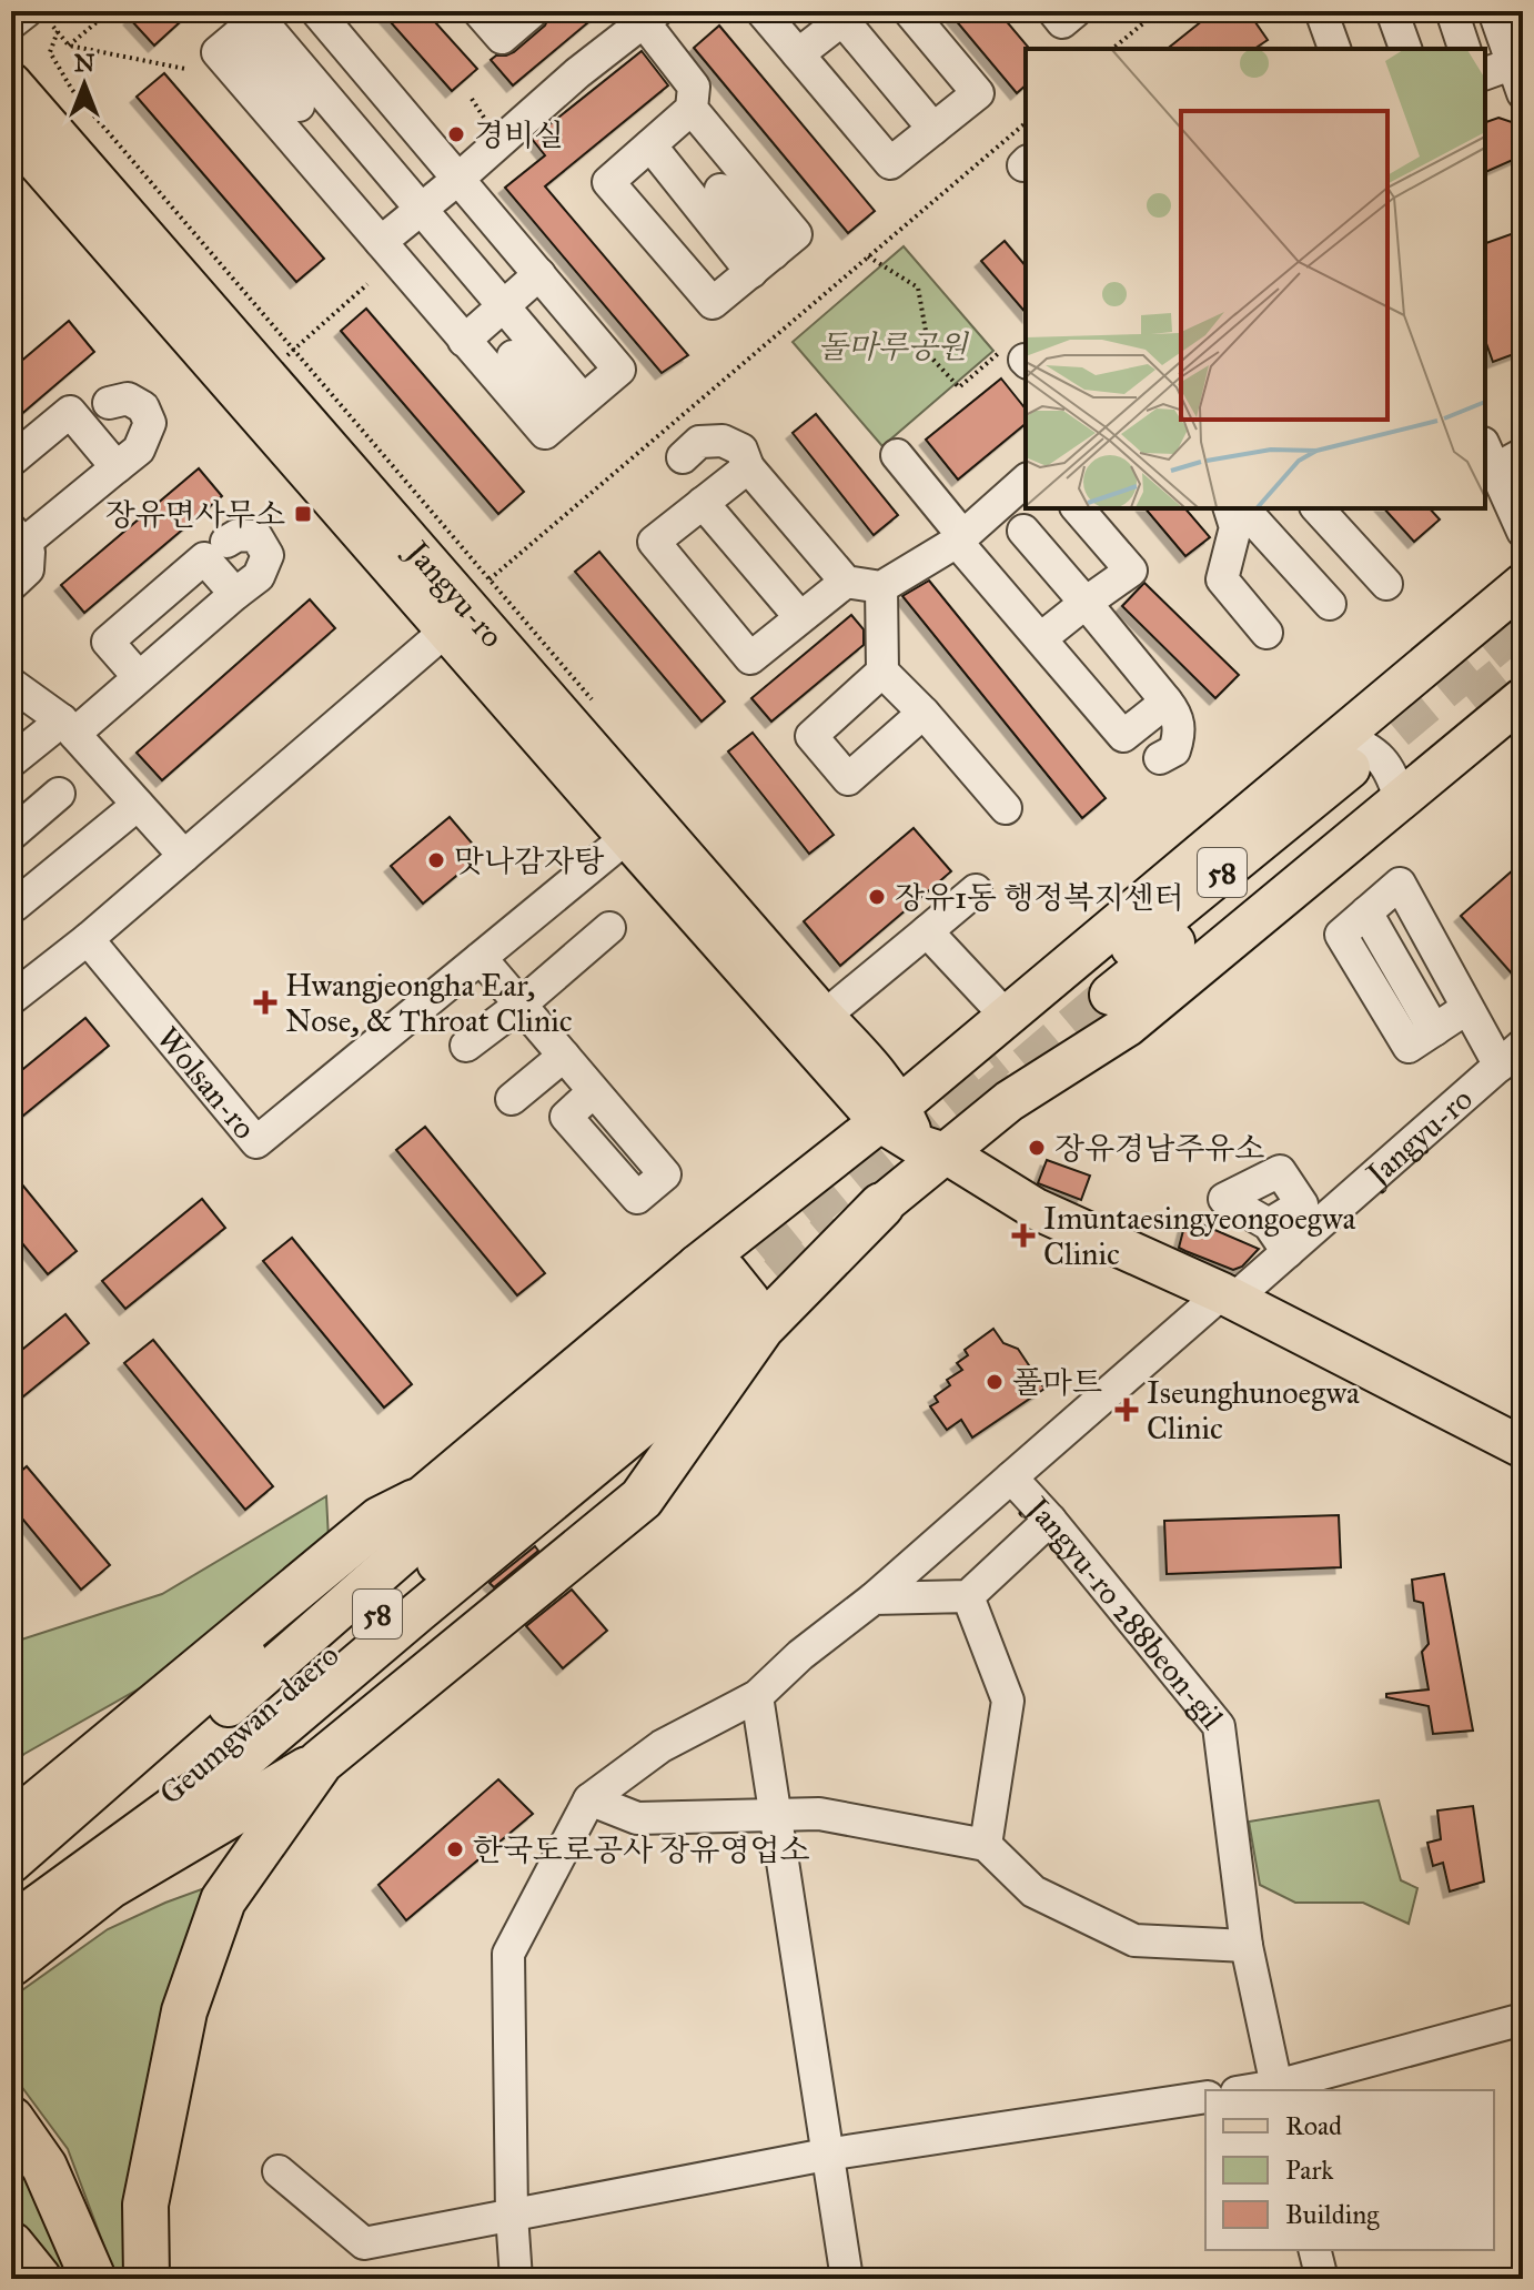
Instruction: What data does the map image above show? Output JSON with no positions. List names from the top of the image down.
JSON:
{
  "streets": {
    "main road": ["Jangyu-ro", "58", "Geumgwan-daero"],
    "street": ["Wolsan-ro", "Jangyu-ro 288beon-gil"]
  },
  "crossings": [
    ["Jangyu-ro", "Wolsan-ro"],
    ["Jangyu-ro", "Jangyu-ro 288beon-gil"]
  ],
  "parks": ["돌마루공원"],
  "places": {
    "other": [
      "경비실",
      "맛나감자탕",
      "장유1동 행정복지센터",
      "장유경남주유소",
      "풀마트",
      "한국도로공사 장유영업소"
    ],
    "transit": ["장유면사무소"],
    "health": ["Hwangjeongha Ear, Nose, & Throat Clinic", "Imuntaesingyeongoegwa Clinic", "Iseunghunoegwa Clinic"]
  },
  "legend": ["Road", "Park", "Building"],
  "north": "top"
}
